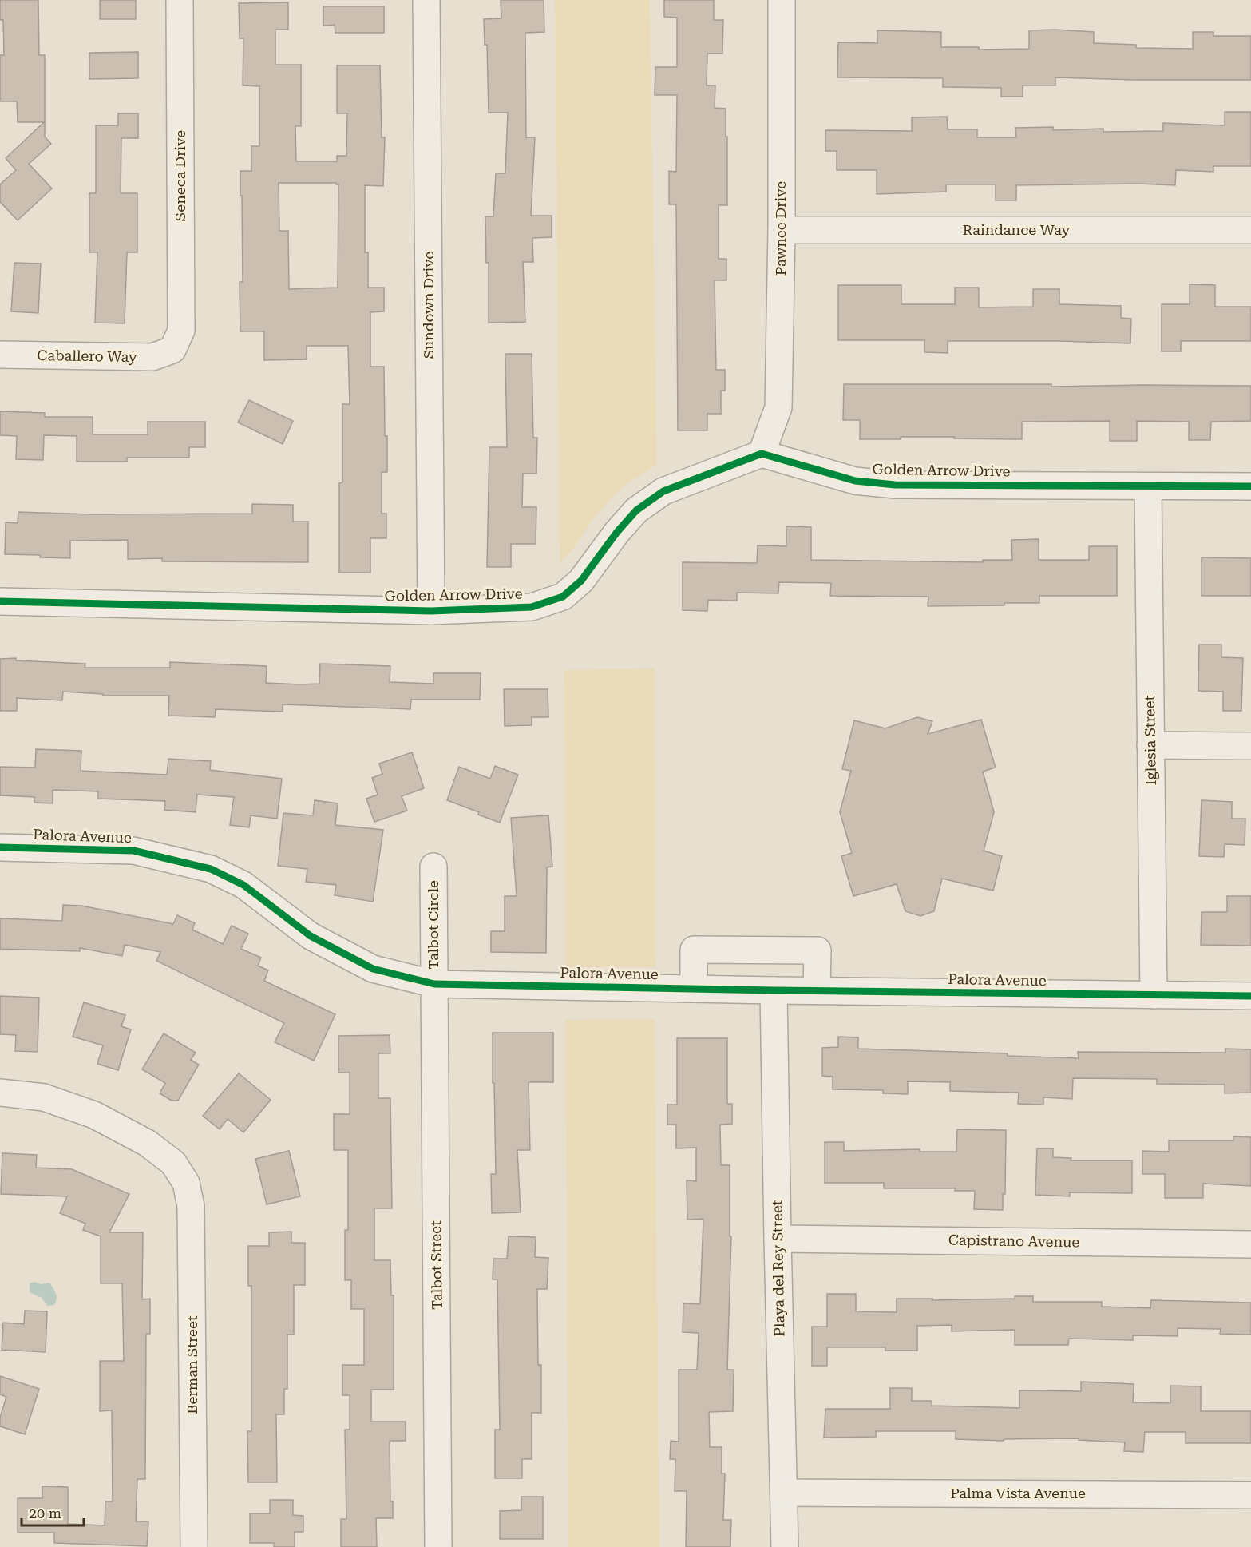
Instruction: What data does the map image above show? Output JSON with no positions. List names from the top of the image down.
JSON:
{
  "streets": {
    "street": [
      "Seneca Drive",
      "Pawnee Drive",
      "Raindance Way",
      "Sundown Drive",
      "Caballero Way",
      "Golden Arrow Drive",
      "Iglesia Street",
      "Palora Avenue",
      "Talbot Circle",
      "Capistrano Avenue",
      "Talbot Street",
      "Playa del Rey Street",
      "Berman Street",
      "Palma Vista Avenue"
    ]
  },
  "crossings": [
    ["Seneca Drive", "Caballero Way"],
    ["Pawnee Drive", "Raindance Way"],
    ["Pawnee Drive", "Golden Arrow Drive"],
    ["Sundown Drive", "Golden Arrow Drive"],
    ["Golden Arrow Drive", "Iglesia Street"],
    ["Iglesia Street", "Palora Avenue"],
    ["Palora Avenue", "Talbot Circle"],
    ["Palora Avenue", "Talbot Street"],
    ["Palora Avenue", "Playa del Rey Street"],
    ["Talbot Circle", "Talbot Street"],
    ["Capistrano Avenue", "Playa del Rey Street"],
    ["Playa del Rey Street", "Palma Vista Avenue"]
  ],
  "scale_bar": "20 m"
}
